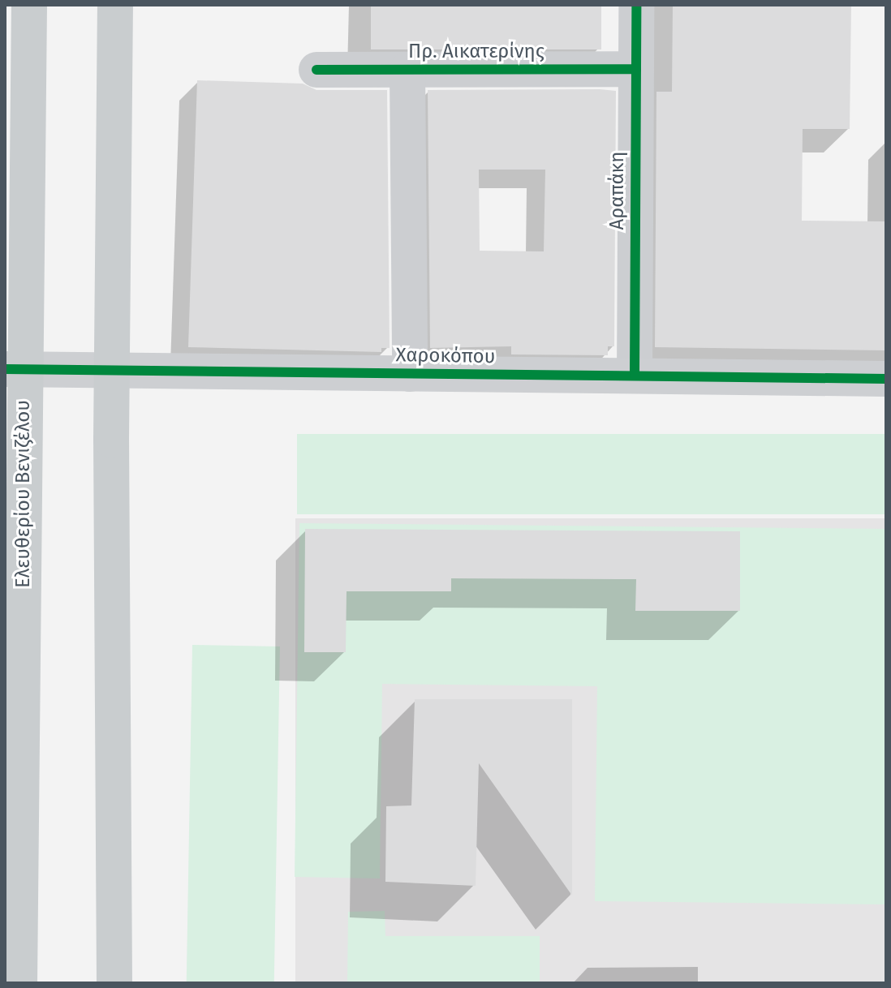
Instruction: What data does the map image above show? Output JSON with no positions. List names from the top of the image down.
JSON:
{
  "streets": {
    "main road": ["Ελευθερίου Βενιζέλου"],
    "street": ["Πρ. Αικατερίνης", "Αραπάκη", "Χαροκόπου"]
  },
  "crossings": [
    ["Πρ. Αικατερίνης", "Αραπάκη"],
    ["Πρ. Αικατερίνης", "Χαροκόπου"],
    ["Αραπάκη", "Χαροκόπου"],
    ["Χαροκόπου", "Ελευθερίου Βενιζέλου"]
  ]
}
